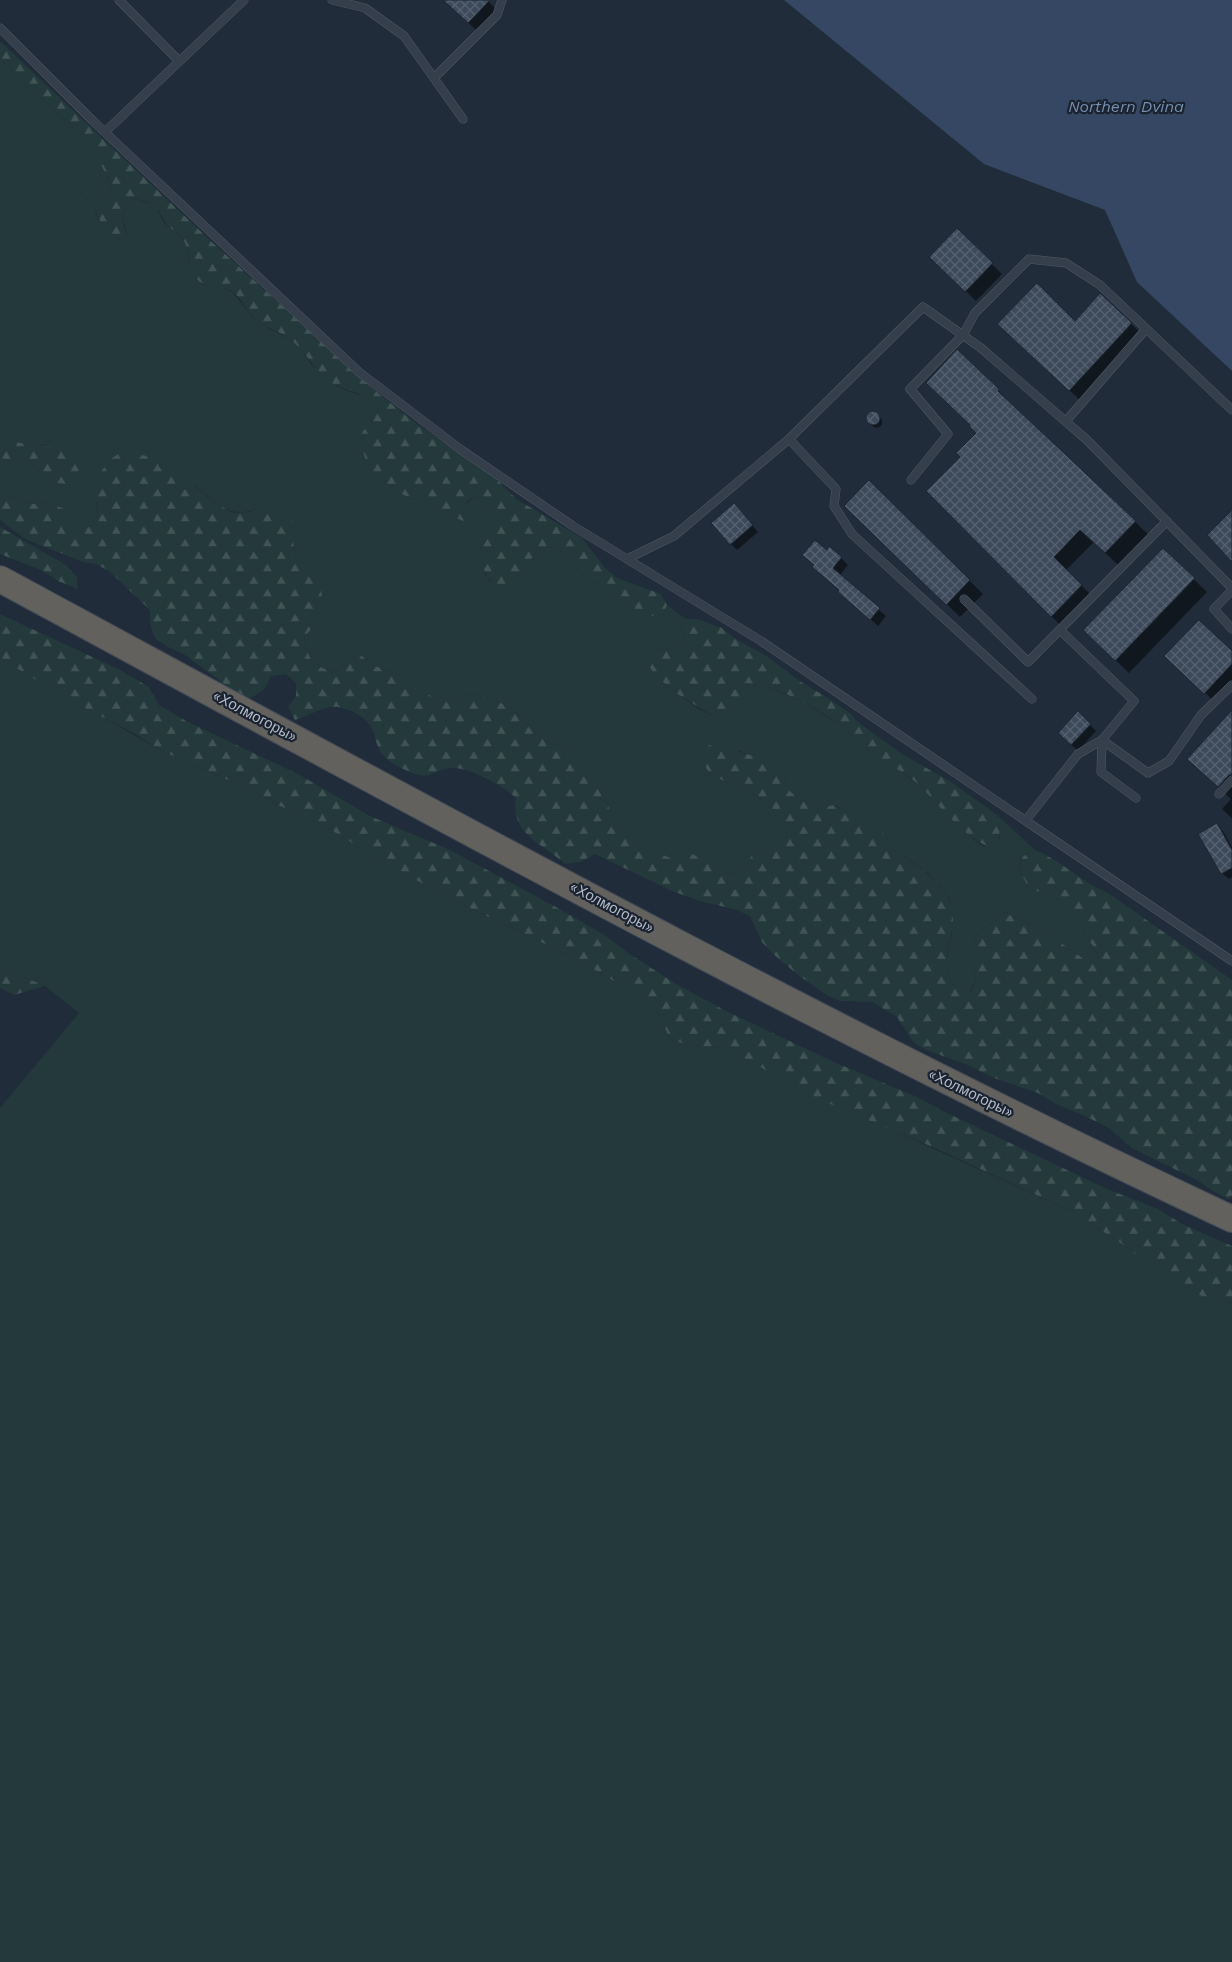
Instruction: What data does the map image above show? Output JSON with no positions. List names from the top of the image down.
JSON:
{
  "streets": {
    "highway": ["«Холмогоры»"]
  },
  "water": ["Northern Dvina"]
}
